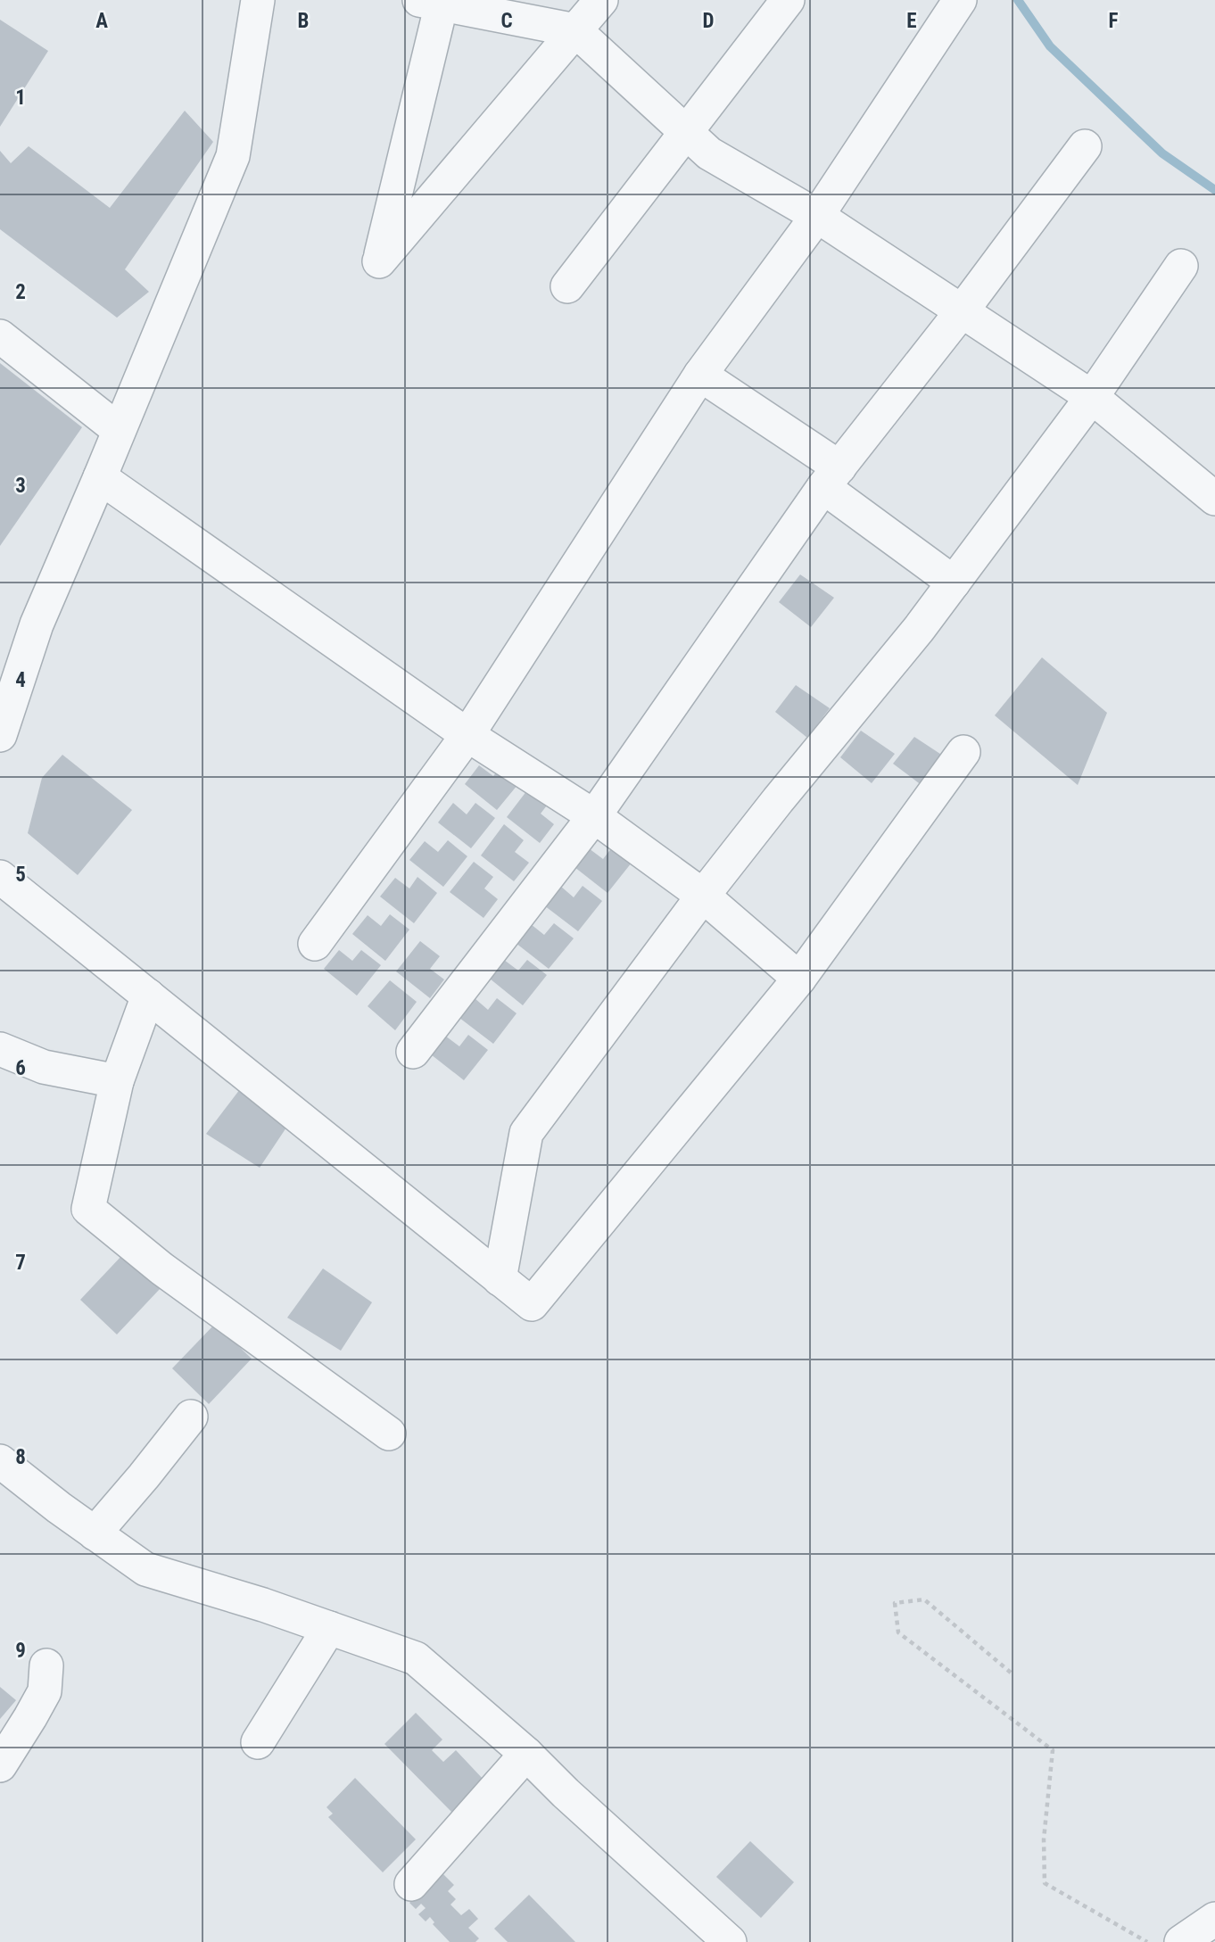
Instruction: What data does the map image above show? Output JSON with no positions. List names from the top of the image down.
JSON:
{
  "grid": {
    "columns": [
      "A",
      "B",
      "C",
      "D",
      "E",
      "F"
    ],
    "rows": [
      "1",
      "2",
      "3",
      "4",
      "5",
      "6",
      "7",
      "8",
      "9"
    ]
  }
}
